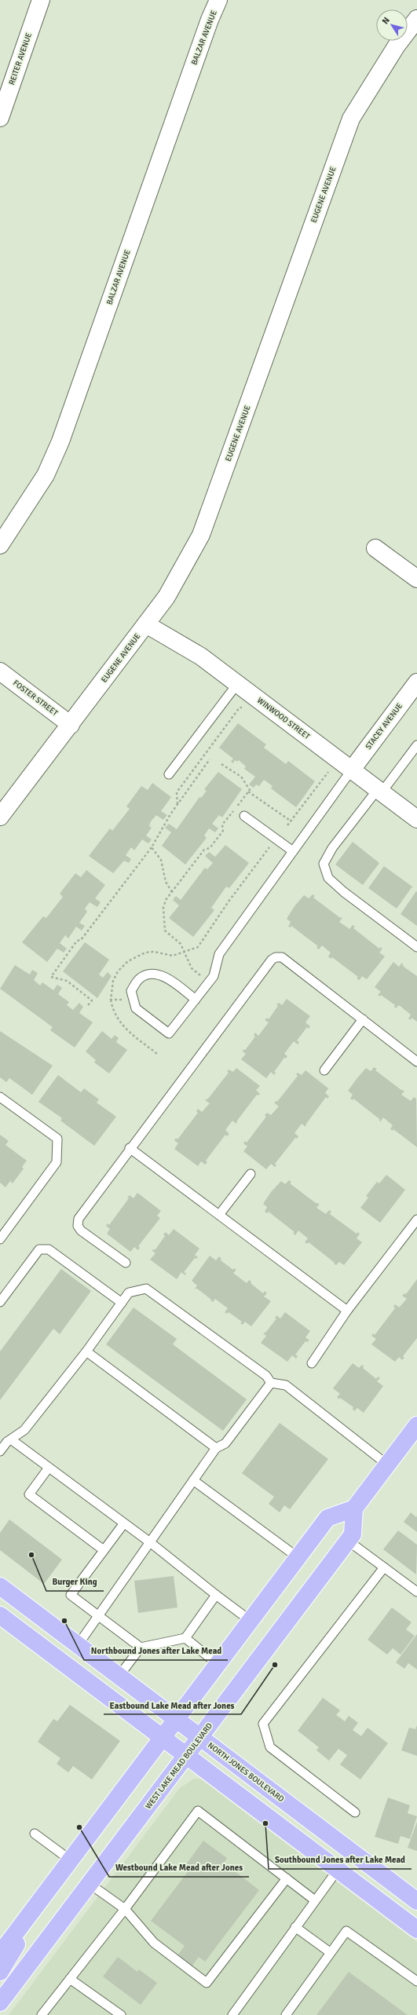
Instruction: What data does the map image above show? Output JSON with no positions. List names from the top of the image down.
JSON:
{
  "streets": {
    "main road": ["WEST LAKE MEAD BOULEVARD", "NORTH JONES BOULEVARD"],
    "street": [
      "BALZAR AVENUE",
      "REITER AVENUE",
      "EUGENE AVENUE",
      "FOSTER STREET",
      "WINWOOD STREET",
      "STACEY AVENUE"
    ]
  },
  "crossings": [
    ["EUGENE AVENUE", "FOSTER STREET"],
    ["EUGENE AVENUE", "WINWOOD STREET"],
    ["WINWOOD STREET", "STACEY AVENUE"],
    ["WEST LAKE MEAD BOULEVARD", "NORTH JONES BOULEVARD"]
  ],
  "places": [
    "Burger King",
    "Northbound Jones after Lake Mead",
    "Eastbound Lake Mead after Jones",
    "Southbound Jones after Lake Mead",
    "Westbound Lake Mead after Jones"
  ],
  "north": "top left"
}
